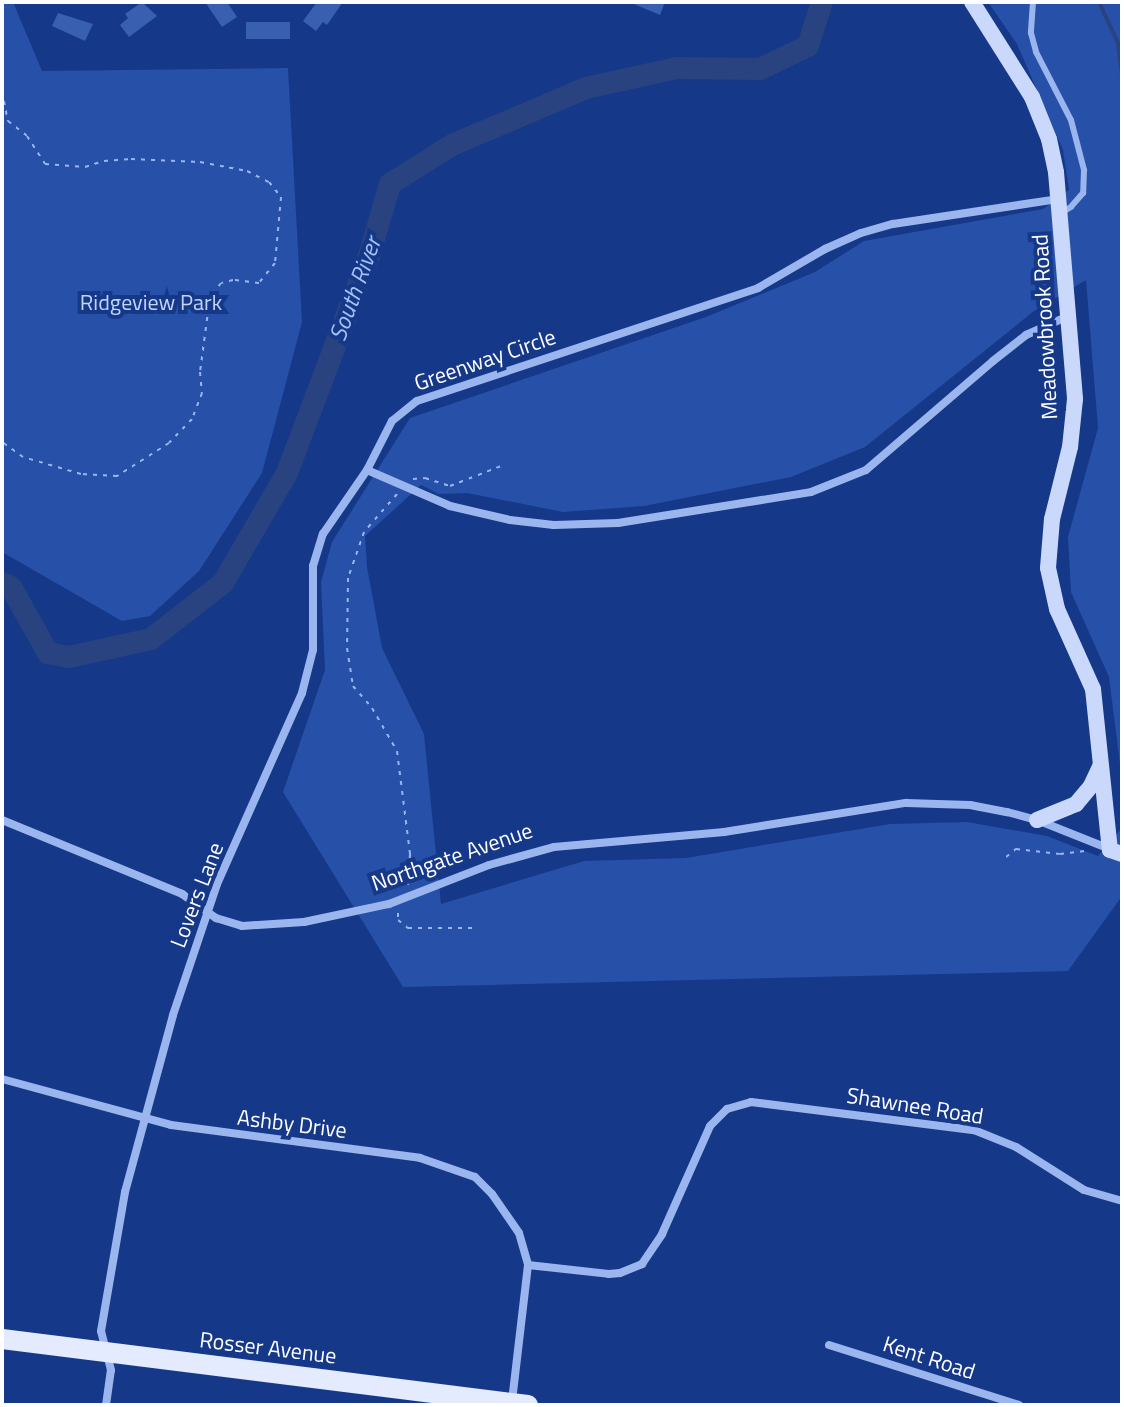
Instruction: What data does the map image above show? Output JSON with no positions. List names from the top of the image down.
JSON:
{
  "streets": {
    "main road": ["Rosser Avenue"],
    "street": [
      "Meadowbrook Road",
      "Greenway Circle",
      "Northgate Avenue",
      "Lovers Lane",
      "Shawnee Road",
      "Ashby Drive",
      "Kent Road"
    ]
  },
  "crossings": [
    ["Meadowbrook Road", "Greenway Circle"],
    ["Meadowbrook Road", "Northgate Avenue"],
    ["Greenway Circle", "Lovers Lane"],
    ["Northgate Avenue", "Lovers Lane"],
    ["Lovers Lane", "Ashby Drive"],
    ["Lovers Lane", "Rosser Avenue"],
    ["Shawnee Road", "Ashby Drive"]
  ],
  "water": ["South River"],
  "parks": ["Ridgeview Park"]
}
